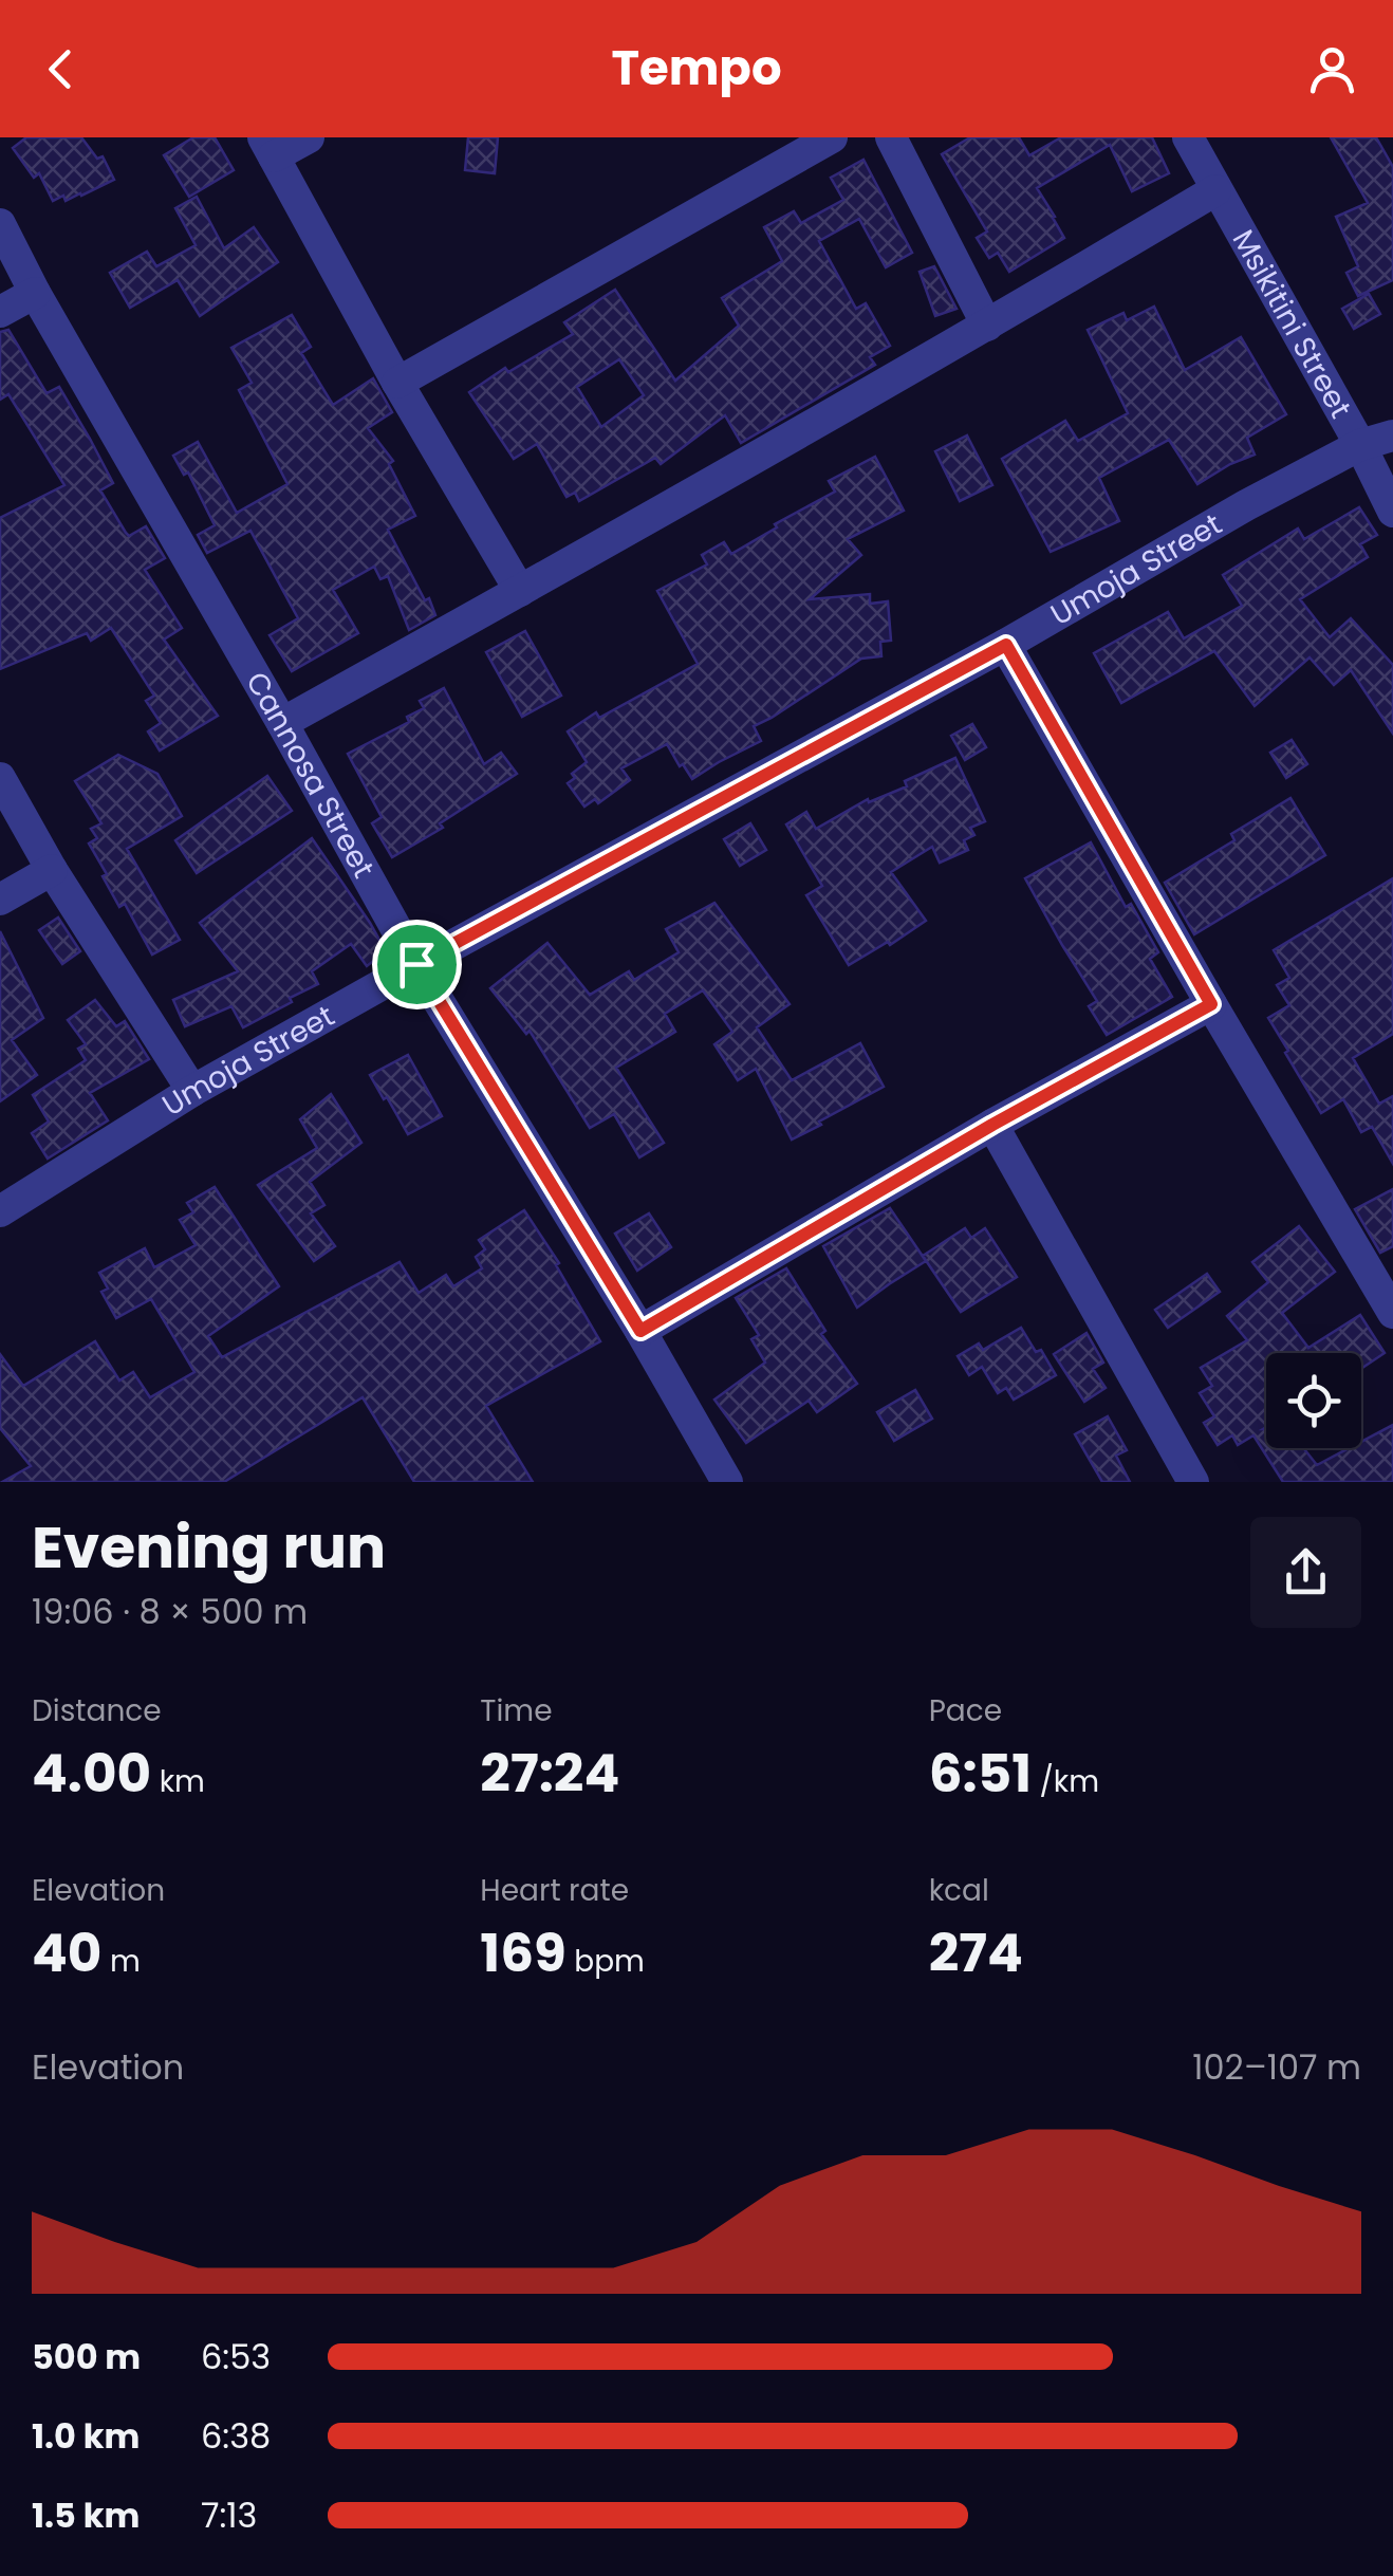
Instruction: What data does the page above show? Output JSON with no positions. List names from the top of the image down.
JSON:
{
  "streets": {
    "street": ["Msikitini Street", "Umoja Street", "Cannosa Street"]
  },
  "crossings": [
    ["Msikitini Street", "Umoja Street"],
    ["Umoja Street", "Cannosa Street"]
  ],
  "page": {
    "header": "Tempo",
    "heading": ["Evening run", "19:06 · 8 × 500 m"],
    "stats": [
      ["Distance", "4.00 km"],
      ["Time", "27:24"],
      ["Pace", "6:51 /km"],
      ["Elevation", "40 m"],
      ["Heart rate", "169 bpm"],
      ["kcal", "274"]
    ],
    "chart": ["Elevation", "102–107 m"],
    "list": [
      {
        "name": "500 m",
        "note": "6:53"
      },
      {
        "name": "1.0 km",
        "note": "6:38"
      },
      {
        "name": "1.5 km",
        "note": "7:13"
      }
    ]
  }
}
